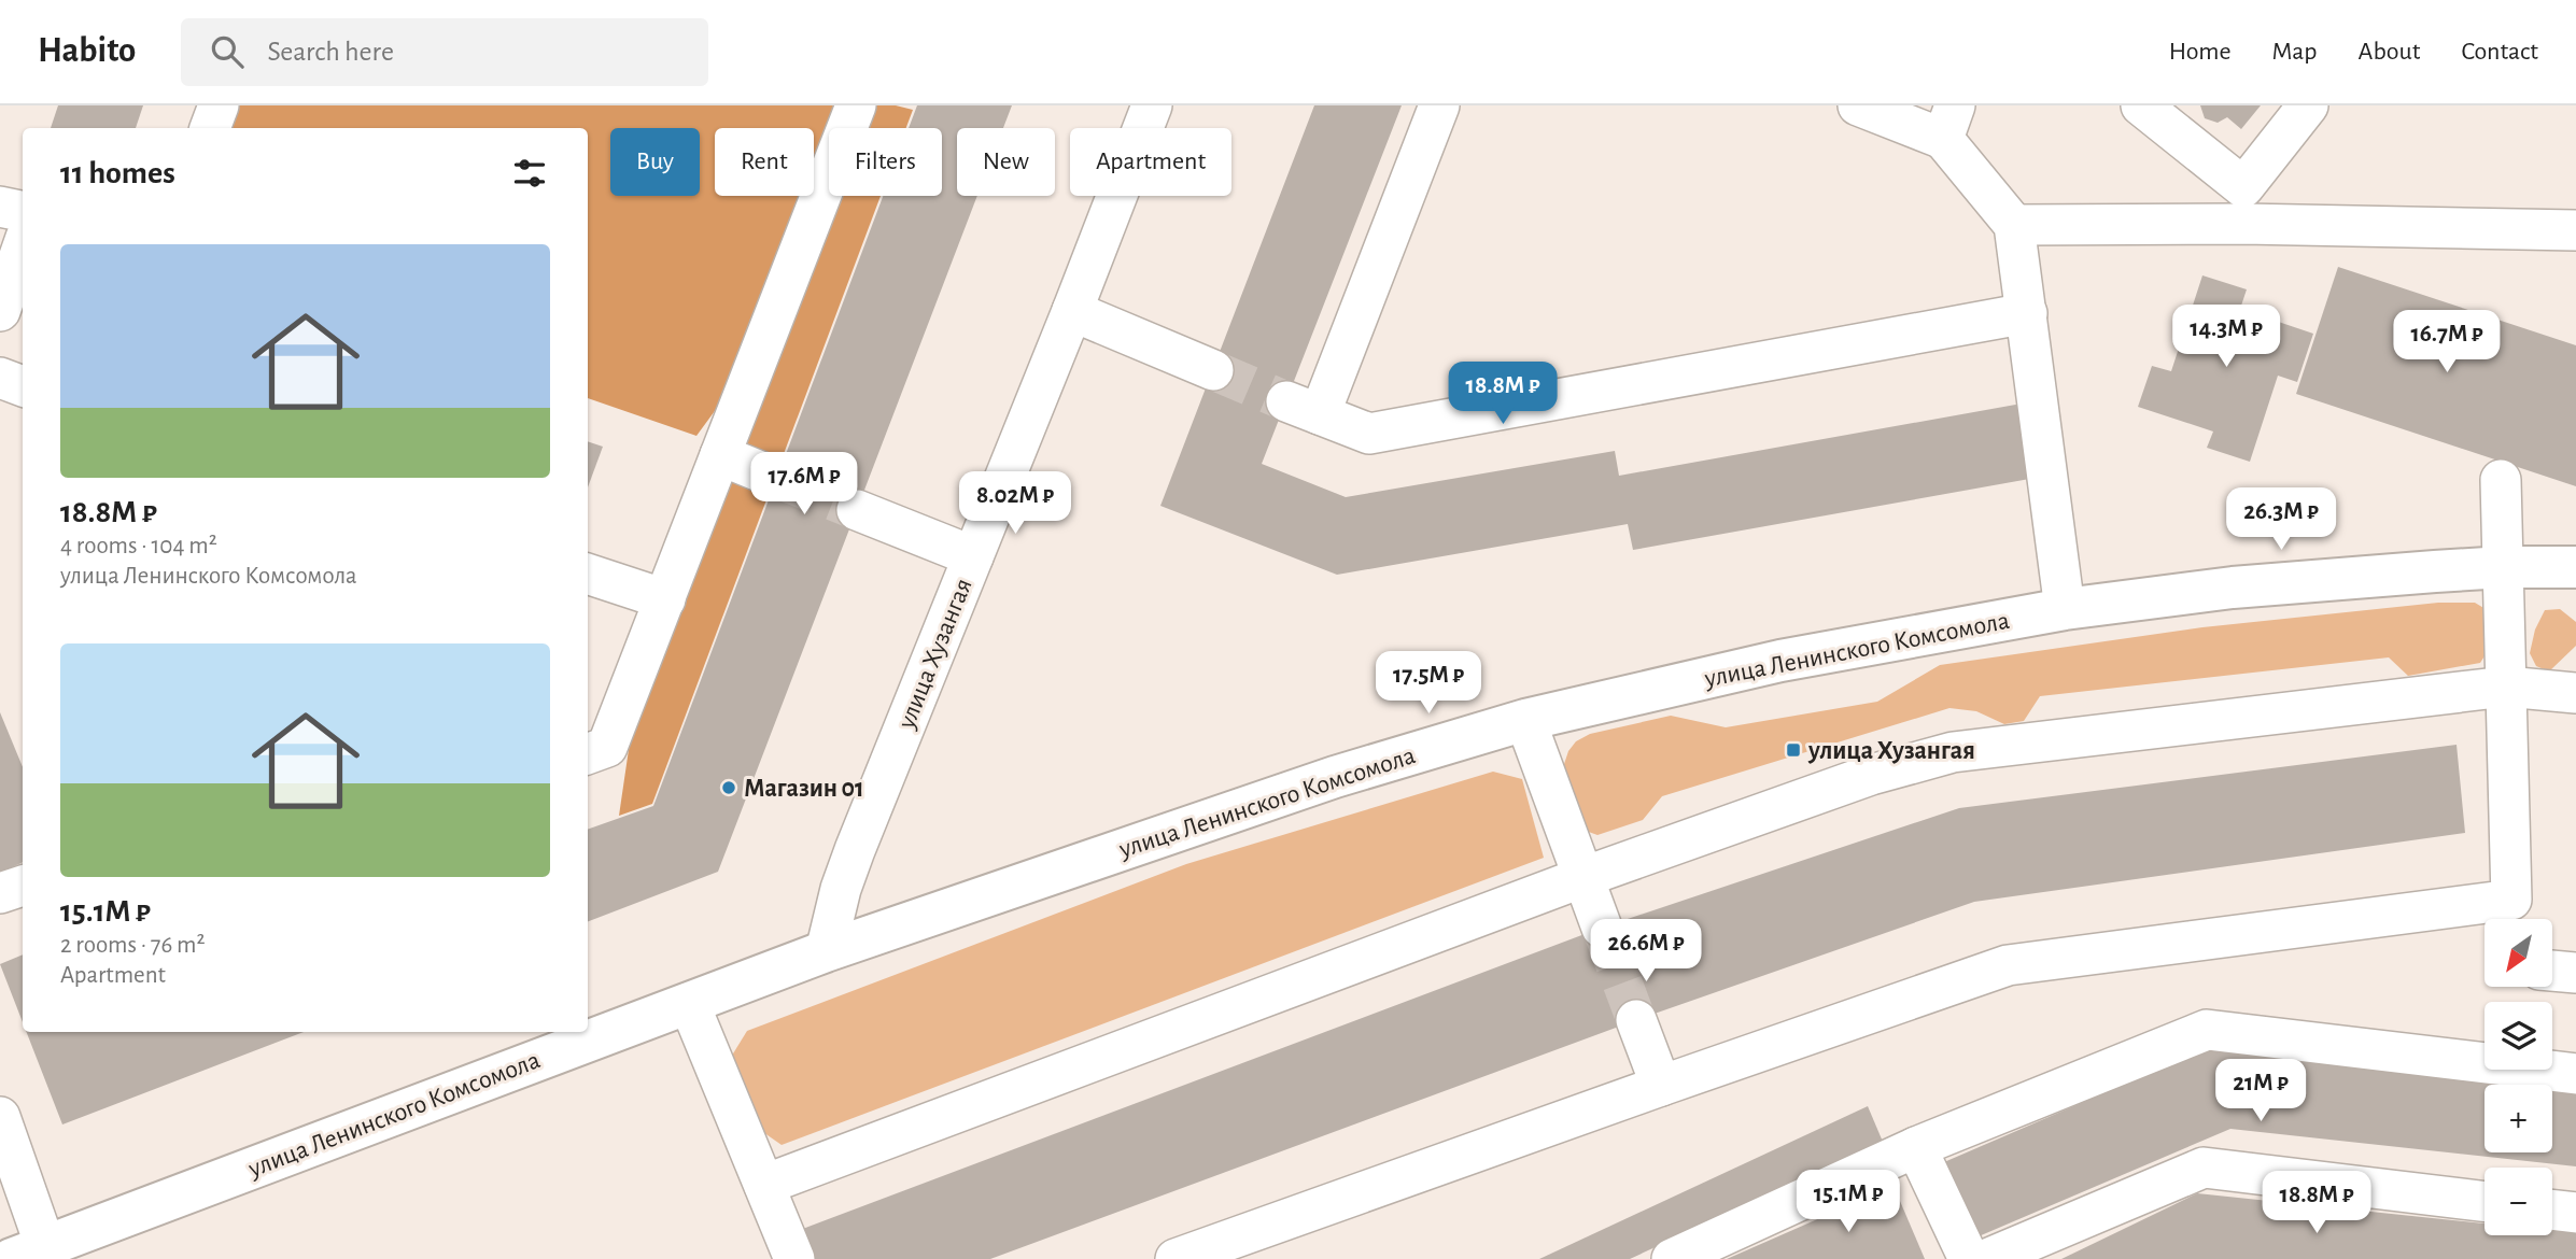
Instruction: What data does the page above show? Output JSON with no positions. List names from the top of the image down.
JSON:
{
  "streets": {
    "main road": ["улица Ленинского Комсомола"],
    "street": ["улица Хузангая"]
  },
  "crossings": [
    ["улица Ленинского Комсомола", "улица Хузангая"]
  ],
  "places": {
    "transit": ["улица Хузангая"],
    "other": ["Магазин 01"]
  },
  "north": "bottom left",
  "page": {
    "header": "Habito",
    "search": "Search here",
    "nav": [
      "Home",
      "Map",
      "About",
      "Contact"
    ],
    "chip": [
      "Buy",
      "Rent",
      "Filters",
      "New",
      "Apartment"
    ],
    "heading": "11 homes",
    "list": [
      {
        "name": "18.8M ₽",
        "note": "4 rooms · 104 m² · улица Ленинского Комсомола"
      },
      {
        "name": "15.1M ₽",
        "note": "2 rooms · 76 m² · Apartment"
      }
    ],
    "price": [
      "14.3M ₽",
      "16.7M ₽",
      "18.8M ₽",
      "17.6M ₽",
      "8.02M ₽",
      "26.3M ₽",
      "17.5M ₽",
      "26.6M ₽",
      "21M ₽",
      "15.1M ₽",
      "18.8M ₽"
    ],
    "map_buttons": ["+", "−"]
  }
}
